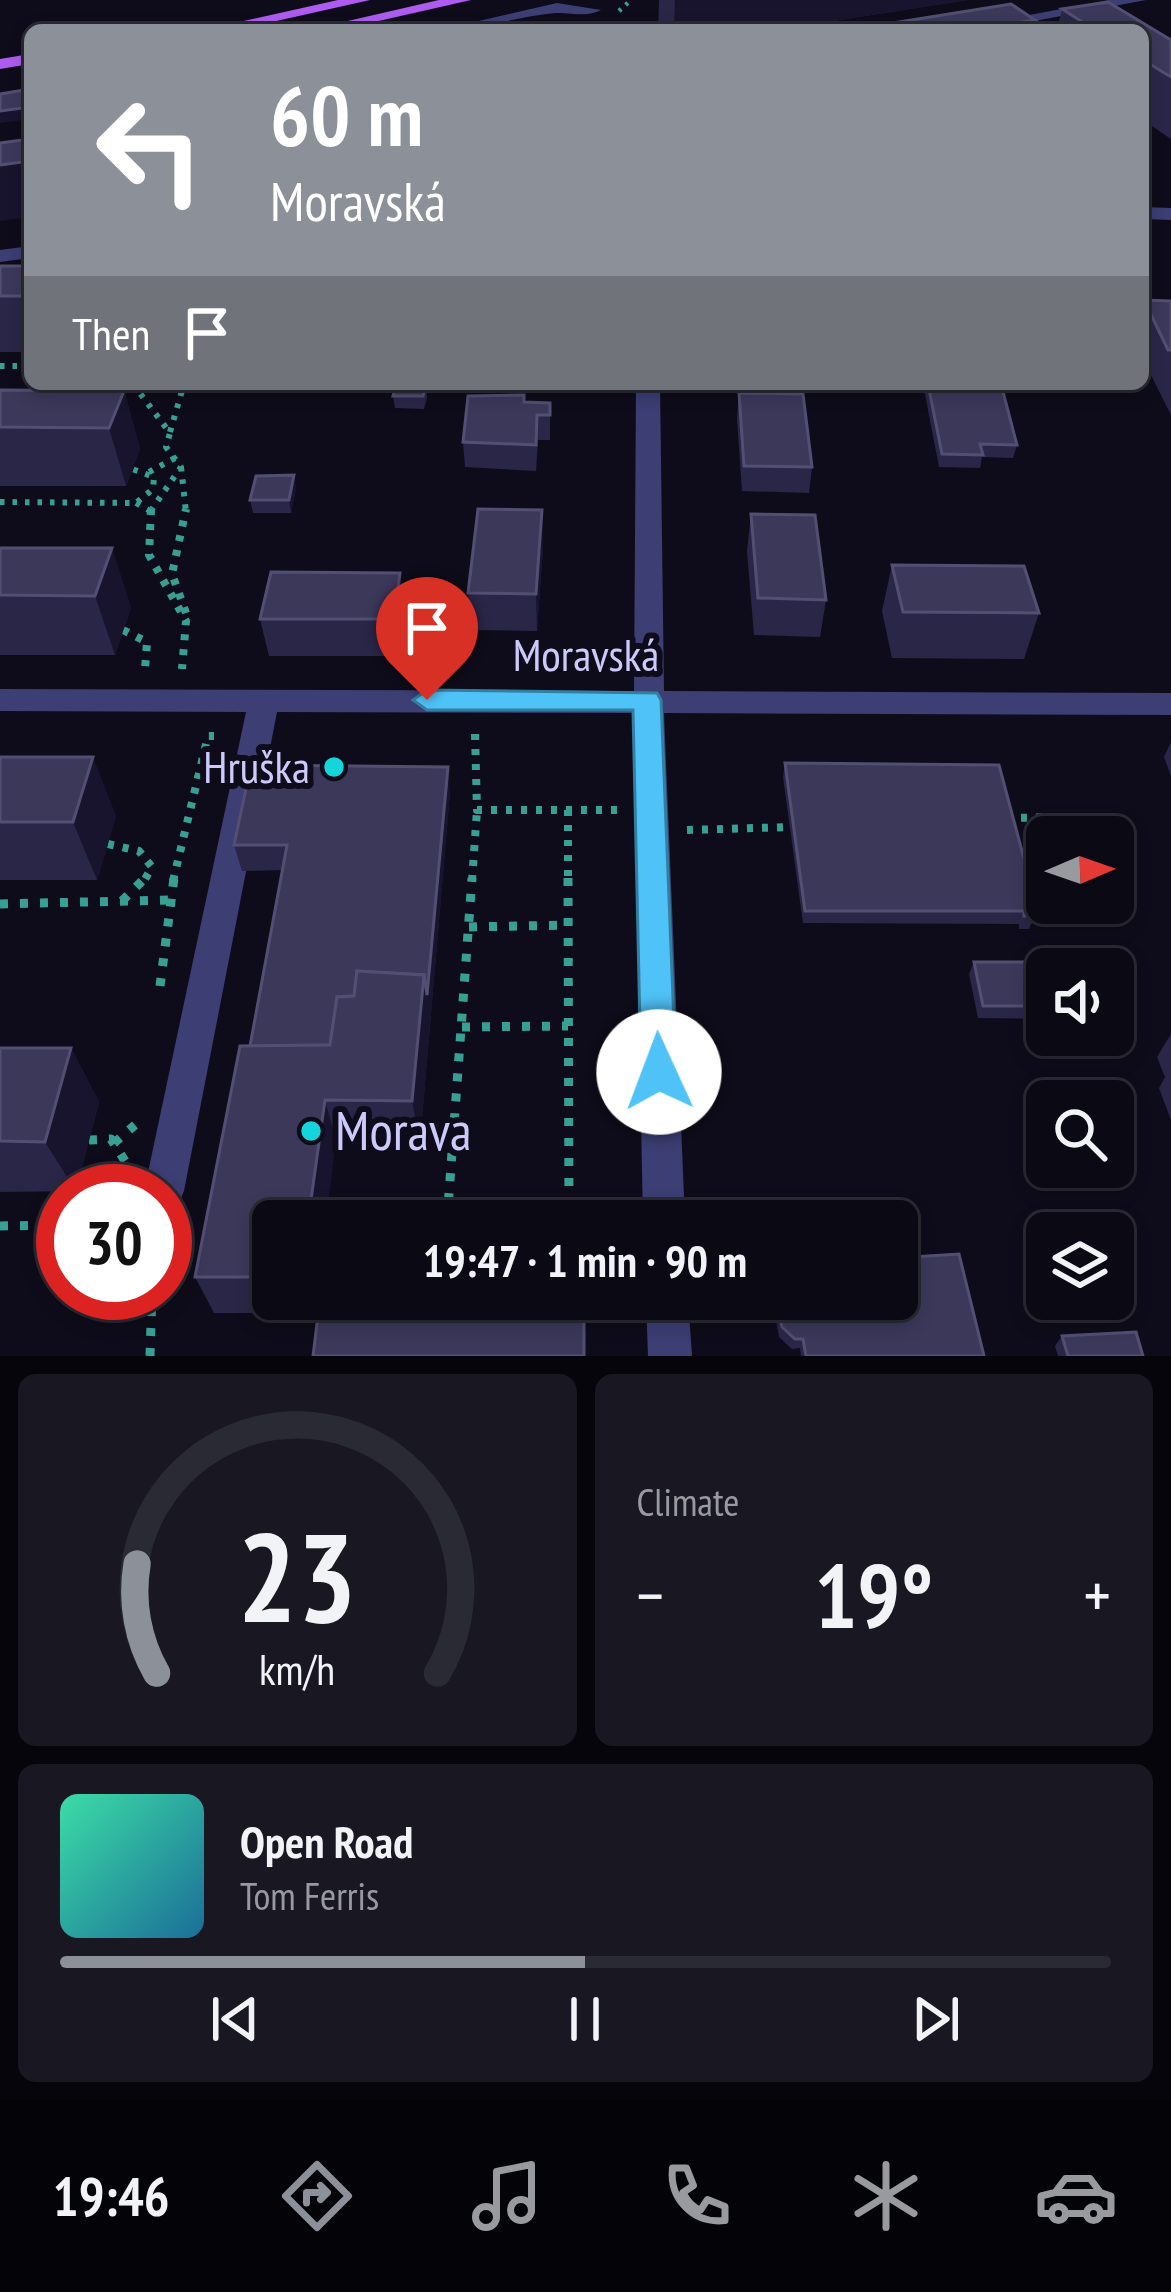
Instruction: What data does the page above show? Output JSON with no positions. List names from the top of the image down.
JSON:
{
  "streets": {
    "street": ["Moravská"]
  },
  "places": ["Hruška", "Morava"],
  "north": "right",
  "page": {
    "turn": ["60 m", "Moravská"],
    "then": "Then",
    "limit": "30",
    "trip": "19:47 · 1 min · 90 m",
    "tile": "Climate",
    "heat": ["−", "19°", "+"],
    "song": ["Open Road", "Tom Ferris"],
    "tabs": "19:46",
    "gauge": ["23", "km/h"]
  }
}
